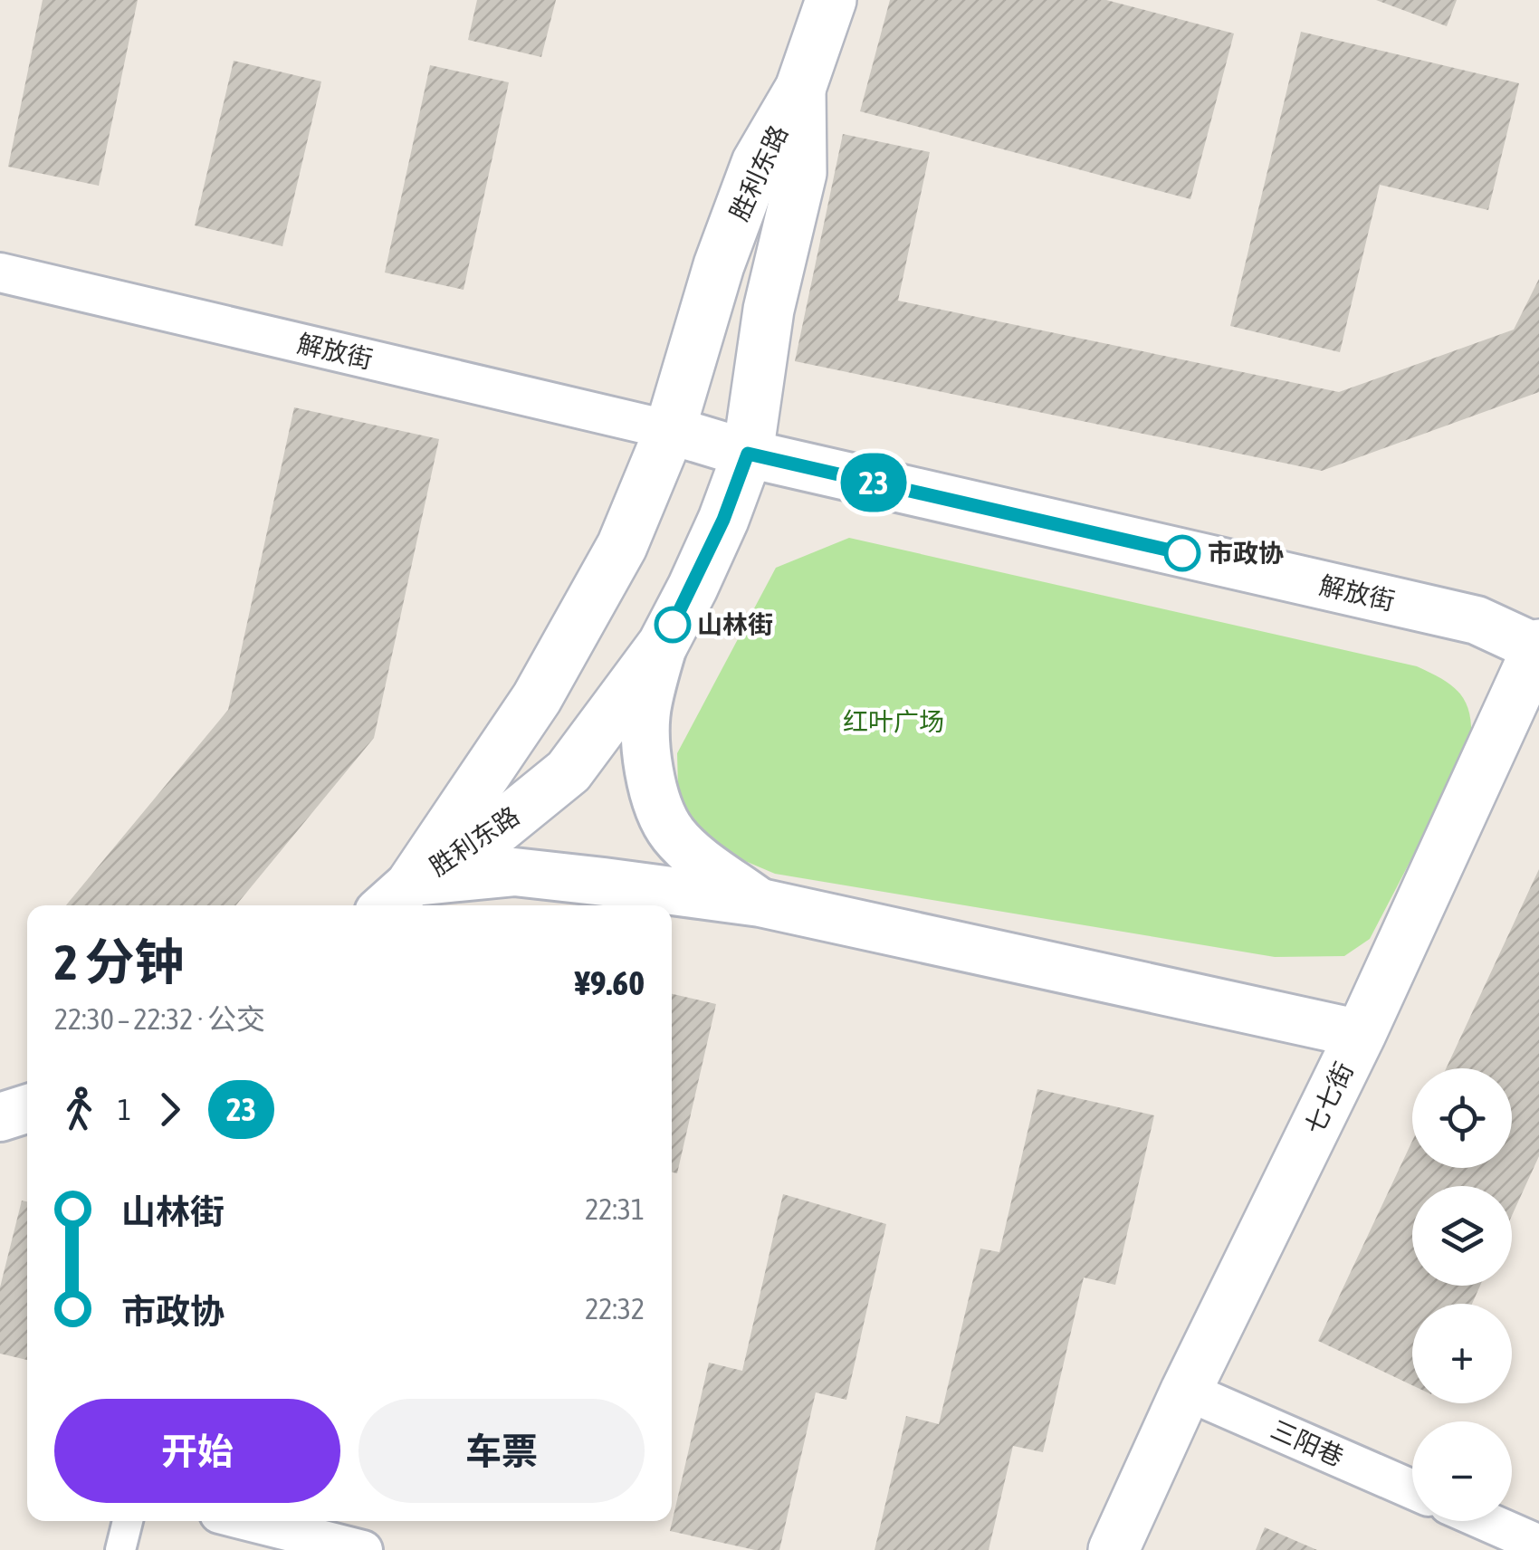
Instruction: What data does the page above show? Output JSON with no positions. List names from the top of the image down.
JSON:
{
  "streets": {
    "main road": ["胜利东路", "七七街"],
    "street": ["解放街", "三阳巷"]
  },
  "crossings": [
    ["胜利东路", "解放街"],
    ["解放街", "七七街"],
    ["七七街", "三阳巷"]
  ],
  "parks": ["红叶广场"],
  "places": ["市政协", "山林街"],
  "lines": ["bus line 23"],
  "page": {
    "on_map": "23",
    "heading": ["2 分钟", "22:30 – 22:32 · 公交", "¥9.60"],
    "legs": ["1", "23"],
    "map_buttons": ["+", "−"],
    "list": [
      {
        "name": "山林街",
        "value": "22:31"
      },
      {
        "name": "市政协",
        "value": "22:32"
      }
    ],
    "buttons": ["开始", "车票"]
  }
}
